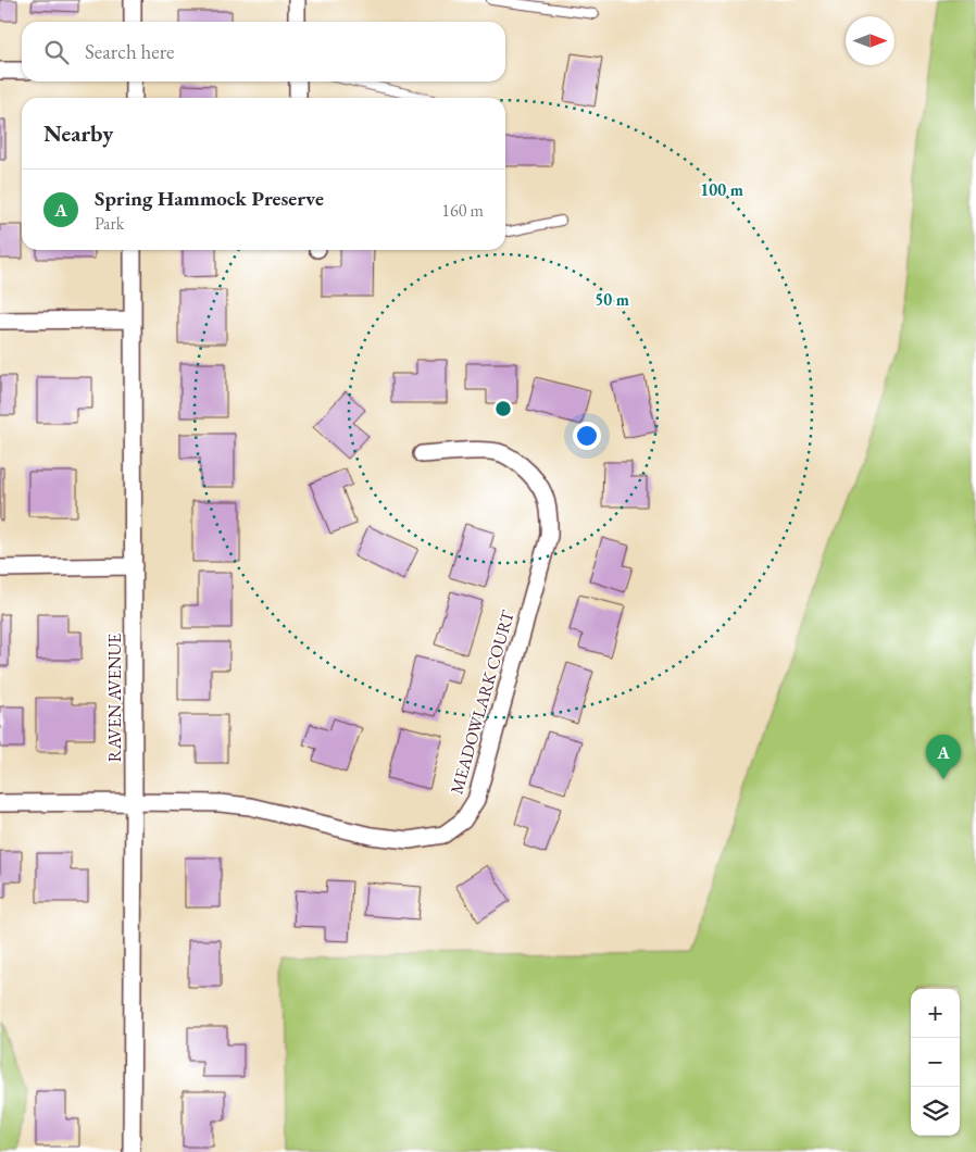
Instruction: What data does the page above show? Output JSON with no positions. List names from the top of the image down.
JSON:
{
  "streets": {
    "street": ["RAVEN AVENUE", "MEADOWLARK COURT"]
  },
  "crossings": [
    ["RAVEN AVENUE", "MEADOWLARK COURT"]
  ],
  "north": "right",
  "page": {
    "search": "Search here",
    "heading": "Nearby",
    "list": [
      {
        "mark": "A",
        "name": "Spring Hammock Preserve",
        "note": "Park",
        "value": "160 m"
      }
    ],
    "pins": "A",
    "map_buttons": ["+", "−"]
  },
  "rings": ["100 m", "50 m"]
}
